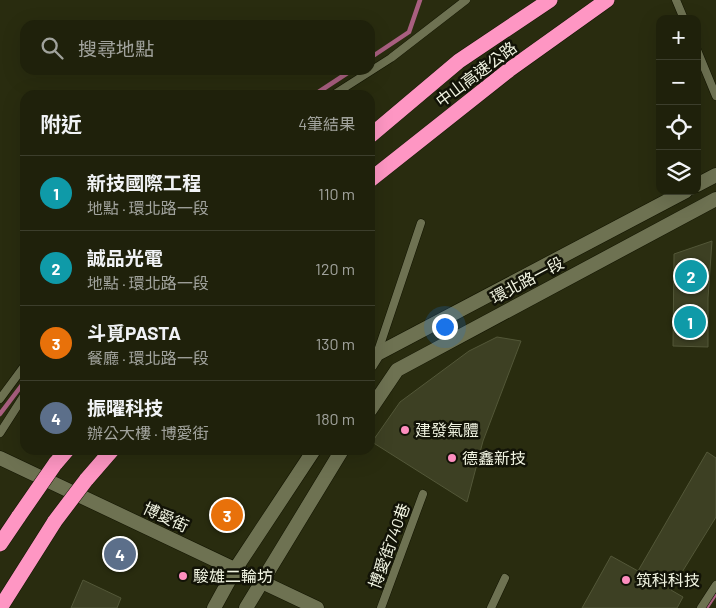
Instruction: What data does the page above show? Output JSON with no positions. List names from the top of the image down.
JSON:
{
  "streets": {
    "highway": ["中山高速公路"],
    "street": ["環北路一段", "博愛街"],
    "lane": ["博愛街740巷"]
  },
  "places": [
    "建發氣體",
    "德鑫新技",
    "駿雄二輪坊",
    "筑科科技"
  ],
  "page": {
    "map_buttons": ["+", "−"],
    "search": "搜尋地點",
    "heading": ["附近", "4筆結果"],
    "list": [
      {
        "mark": "1",
        "name": "新技國際工程",
        "note": "地點 · 環北路一段",
        "value": "110 m"
      },
      {
        "mark": "2",
        "name": "誠品光電",
        "note": "地點 · 環北路一段",
        "value": "120 m"
      },
      {
        "mark": "3",
        "name": "斗覓PASTA",
        "note": "餐廳 · 環北路一段",
        "value": "130 m"
      },
      {
        "mark": "4",
        "name": "振曜科技",
        "note": "辦公大樓 · 博愛街",
        "value": "180 m"
      }
    ],
    "pins": [
      "2",
      "1",
      "3",
      "4"
    ]
  }
}
